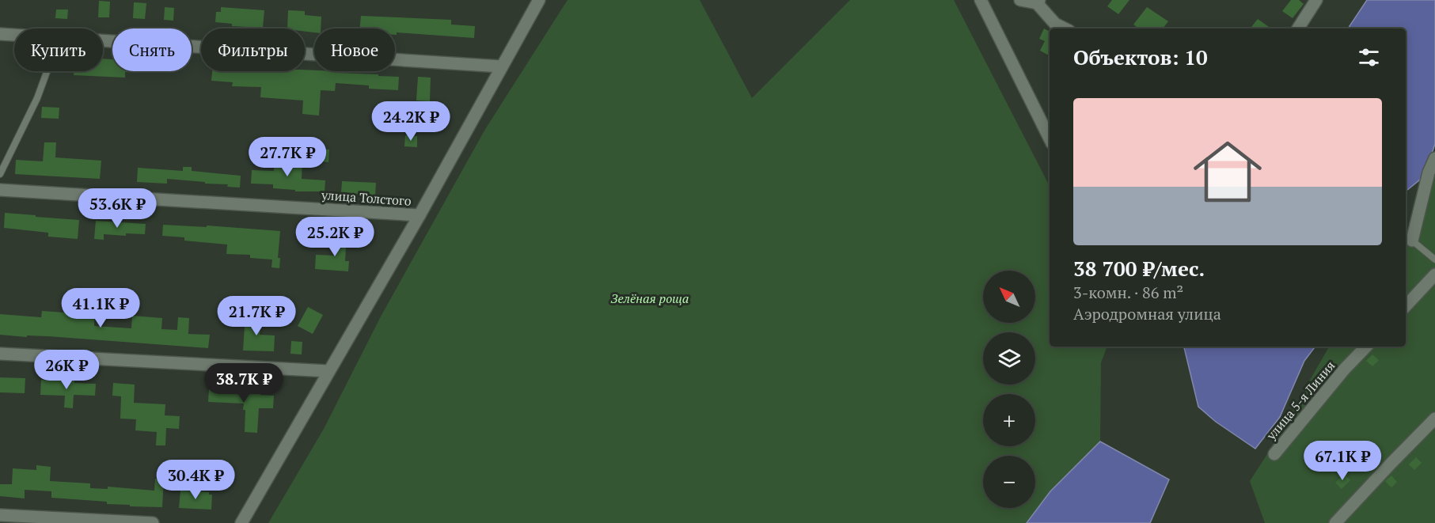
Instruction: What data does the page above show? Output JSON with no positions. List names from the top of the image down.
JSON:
{
  "streets": {
    "street": ["улица Толстого", "улица 5-я Линия"]
  },
  "parks": ["Зелёная роща"],
  "north": "top left",
  "page": {
    "chip": [
      "Купить",
      "Снять",
      "Фильтры",
      "Новое"
    ],
    "heading": "Объектов: 10",
    "list": [
      {
        "name": "38 700 ₽/мес.",
        "note": "3-комн. · 86 m² · Аэродромная улица"
      }
    ],
    "price": [
      "24.2K ₽",
      "27.7K ₽",
      "53.6K ₽",
      "25.2K ₽",
      "41.1K ₽",
      "21.7K ₽",
      "26K ₽",
      "38.7K ₽",
      "67.1K ₽",
      "30.4K ₽"
    ],
    "map_buttons": ["+", "−"]
  }
}
